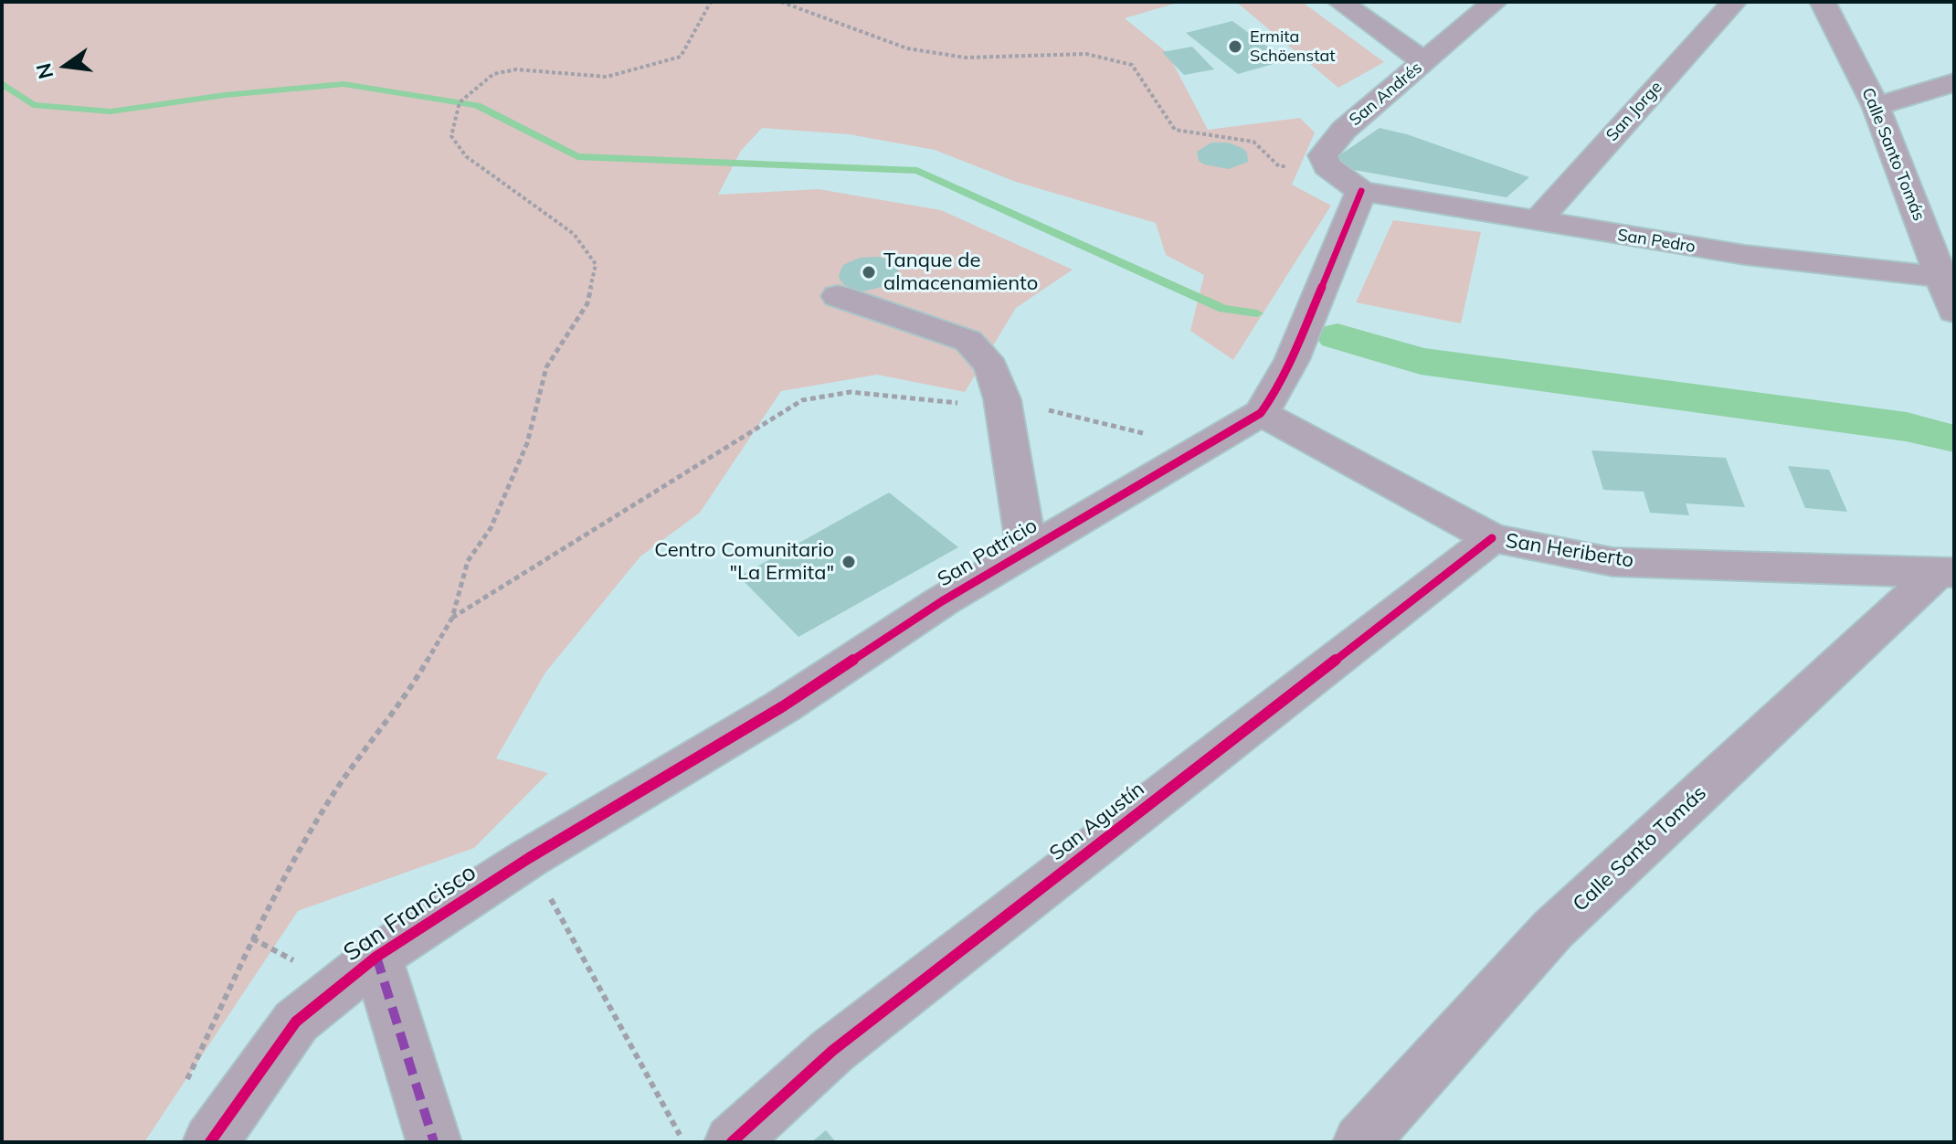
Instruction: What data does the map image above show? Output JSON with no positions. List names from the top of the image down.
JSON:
{
  "streets": {
    "street": [
      "San Andrés",
      "San Jorge",
      "Calle Santo Tomás",
      "San Pedro",
      "San Heriberto",
      "San Patricio",
      "San Agustín",
      "San Francisco"
    ]
  },
  "crossings": [
    ["San Jorge", "San Pedro"],
    ["Calle Santo Tomás", "San Pedro"],
    ["Calle Santo Tomás", "San Heriberto"],
    ["San Pedro", "San Patricio"],
    ["San Heriberto", "San Patricio"],
    ["San Heriberto", "San Agustín"],
    ["San Patricio", "San Francisco"]
  ],
  "places": ["Ermita Schöenstat", "Tanque de almacenamiento", "Centro Comunitario \"La Ermita\""],
  "north": "left"
}
